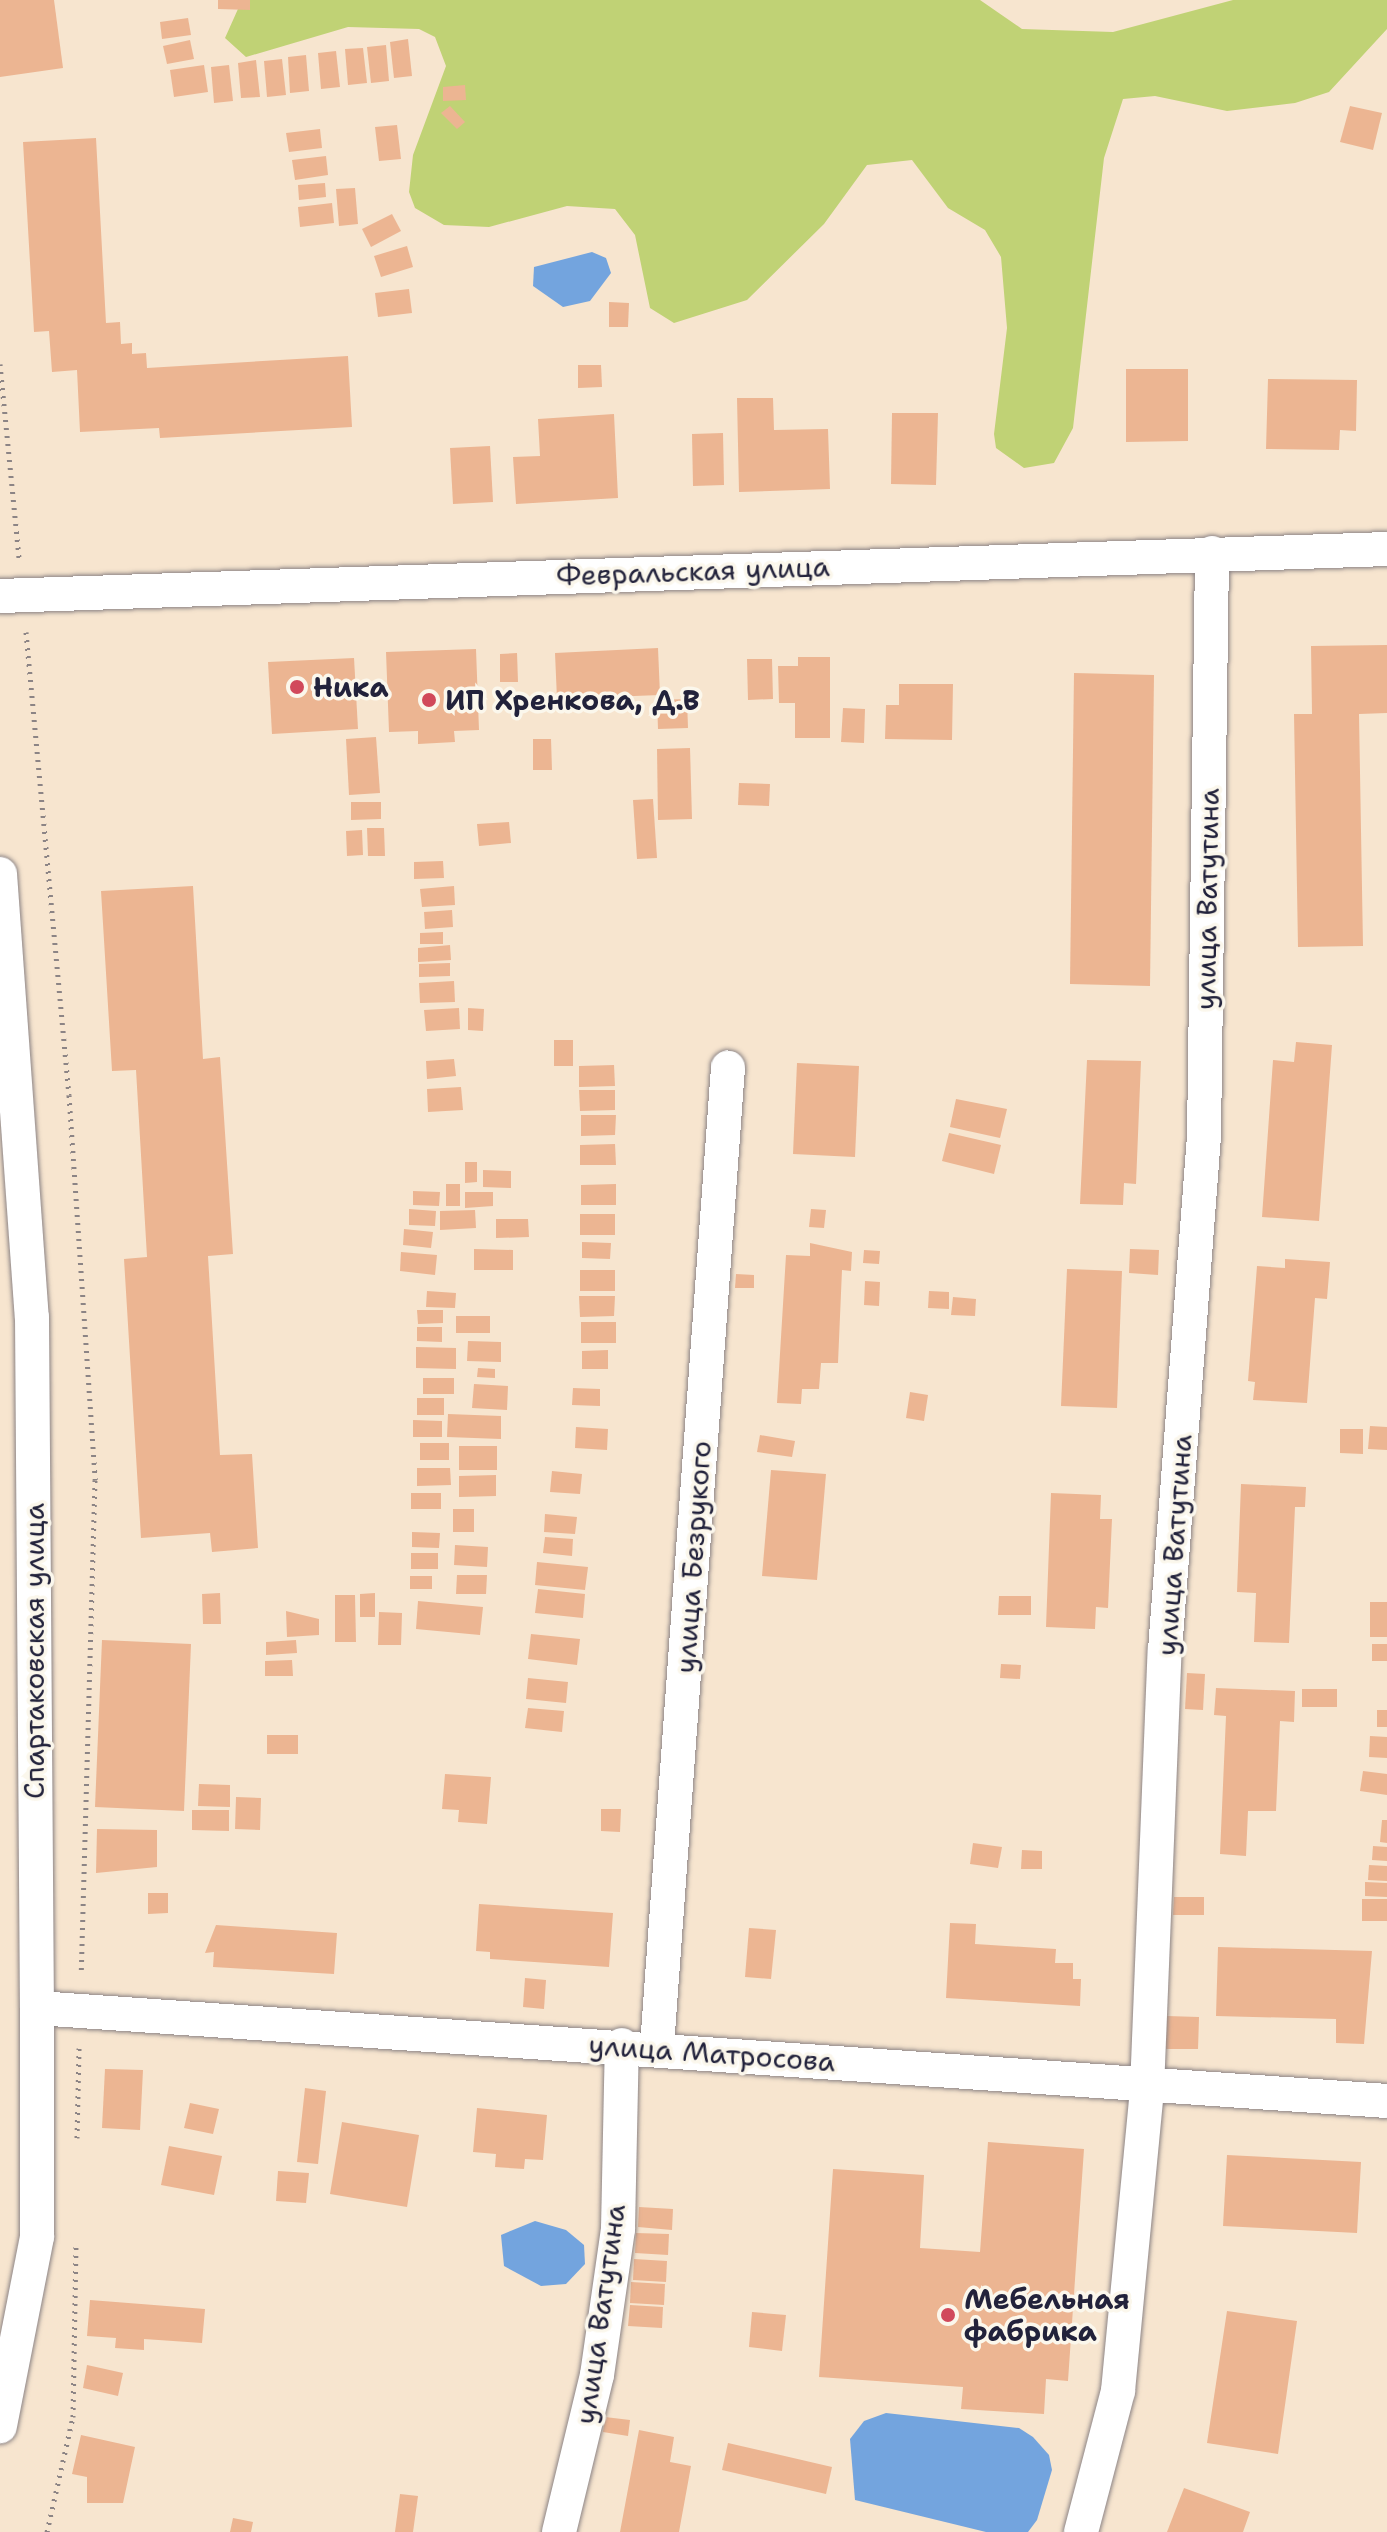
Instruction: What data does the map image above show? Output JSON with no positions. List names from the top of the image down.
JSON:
{
  "streets": {
    "street": [
      "Февральская улица",
      "улица Ватутина",
      "улица Безрукого",
      "Спартаковская улица",
      "улица Матросова"
    ]
  },
  "crossings": [
    ["Февральская улица", "улица Ватутина"],
    ["улица Ватутина", "улица Матросова"],
    ["улица Безрукого", "улица Матросова"],
    ["Спартаковская улица", "улица Матросова"]
  ],
  "places": ["Ника", "ИП Хренкова, Д.В", "Мебельная фабрика"]
}
